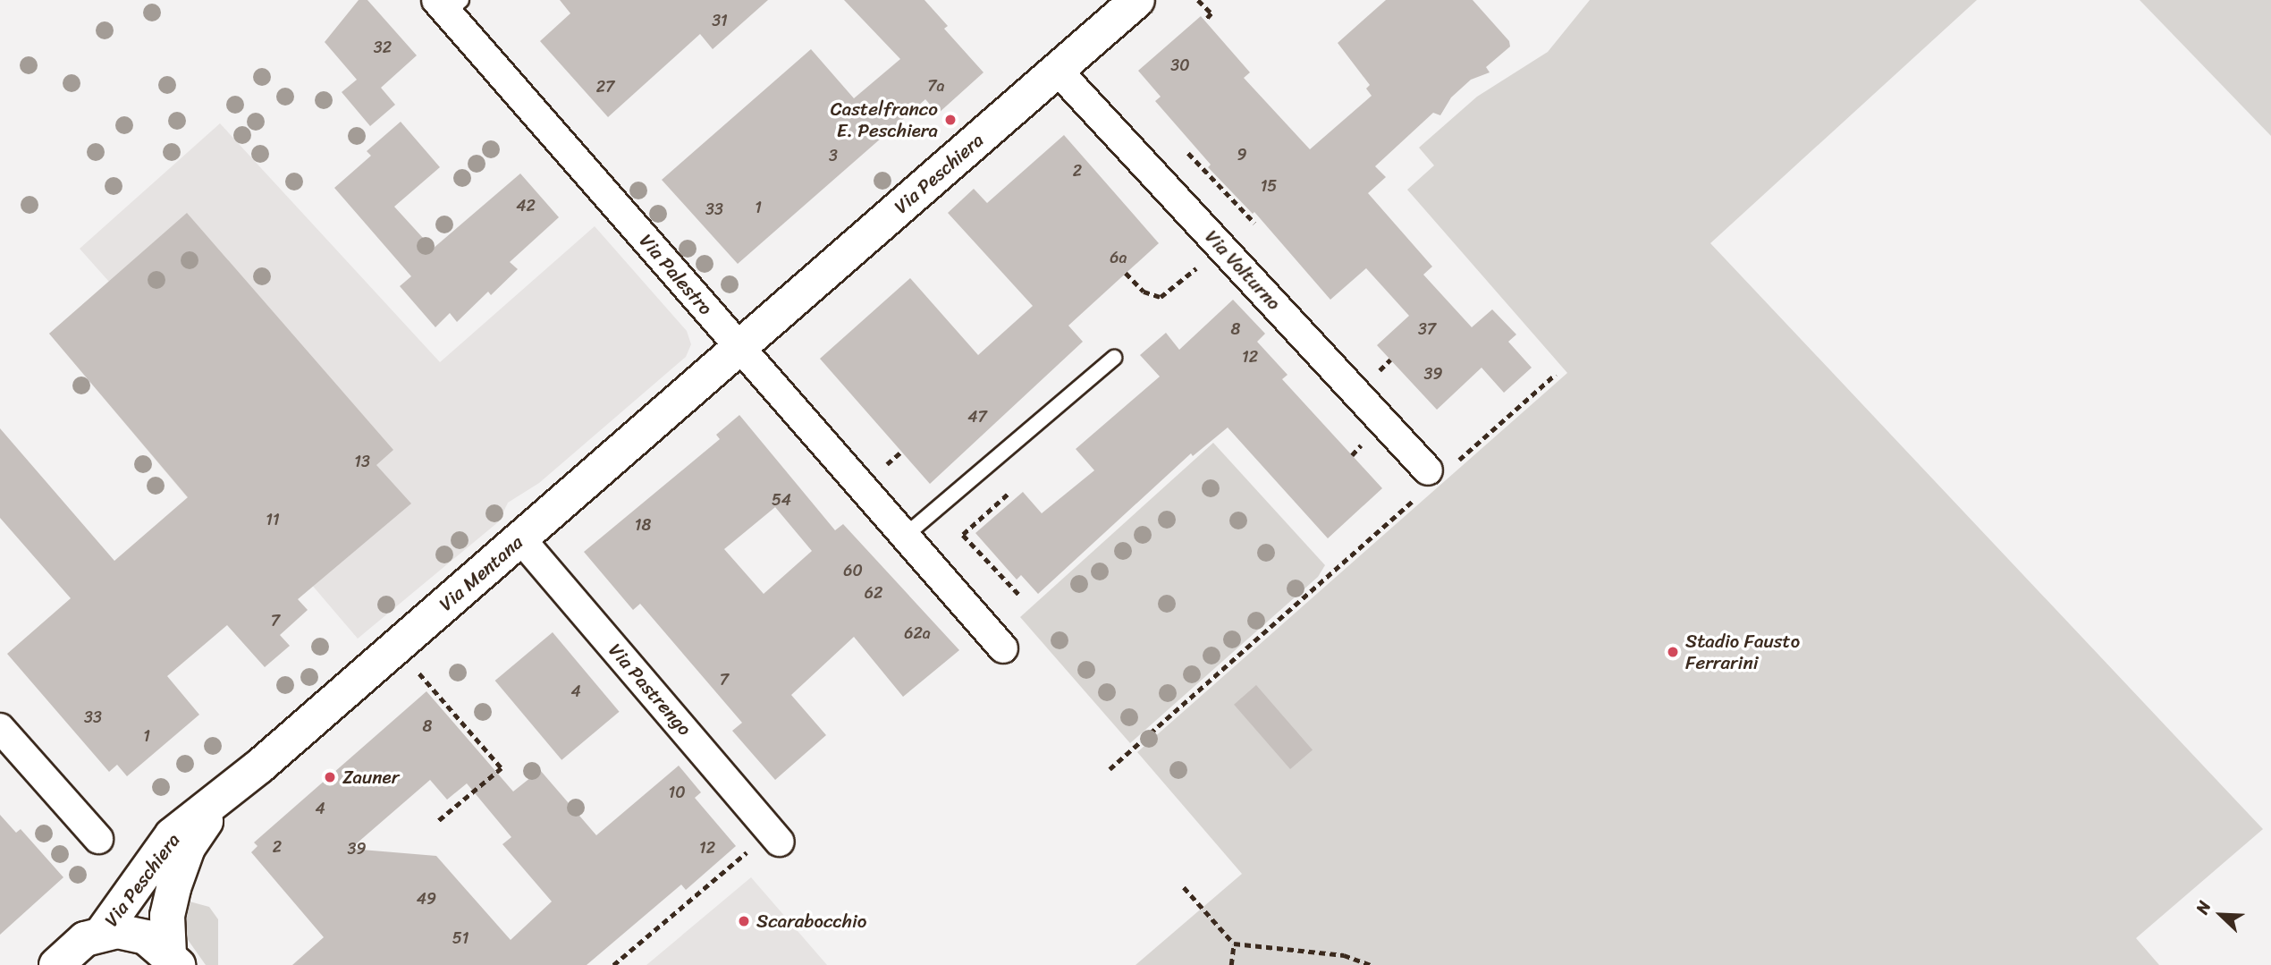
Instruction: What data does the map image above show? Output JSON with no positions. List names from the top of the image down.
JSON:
{
  "streets": {
    "street": [
      "Via Peschiera",
      "Via Volturno",
      "Via Palestro",
      "Via Mentana",
      "Via Pastrengo"
    ]
  },
  "crossings": [
    ["Via Peschiera", "Via Volturno"],
    ["Via Peschiera", "Via Palestro"],
    ["Via Peschiera", "Via Mentana"],
    ["Via Palestro", "Via Mentana"],
    ["Via Mentana", "Via Pastrengo"]
  ],
  "places": [
    "Castelfranco E. Peschiera",
    "Stadio Fausto Ferrarini",
    "Zauner",
    "Scarabocchio"
  ],
  "house_numbers": [
    "31",
    "32",
    "30",
    "7a",
    "27",
    "9",
    "3",
    "2",
    "15",
    "42",
    "1",
    "33",
    "6a",
    "8",
    "37",
    "12",
    "39",
    "47",
    "13",
    "54",
    "11",
    "18",
    "60",
    "62",
    "7",
    "62a",
    "7",
    "4",
    "33",
    "8",
    "1",
    "10",
    "4",
    "2",
    "12",
    "39",
    "49",
    "51"
  ],
  "north": "top left"
}
